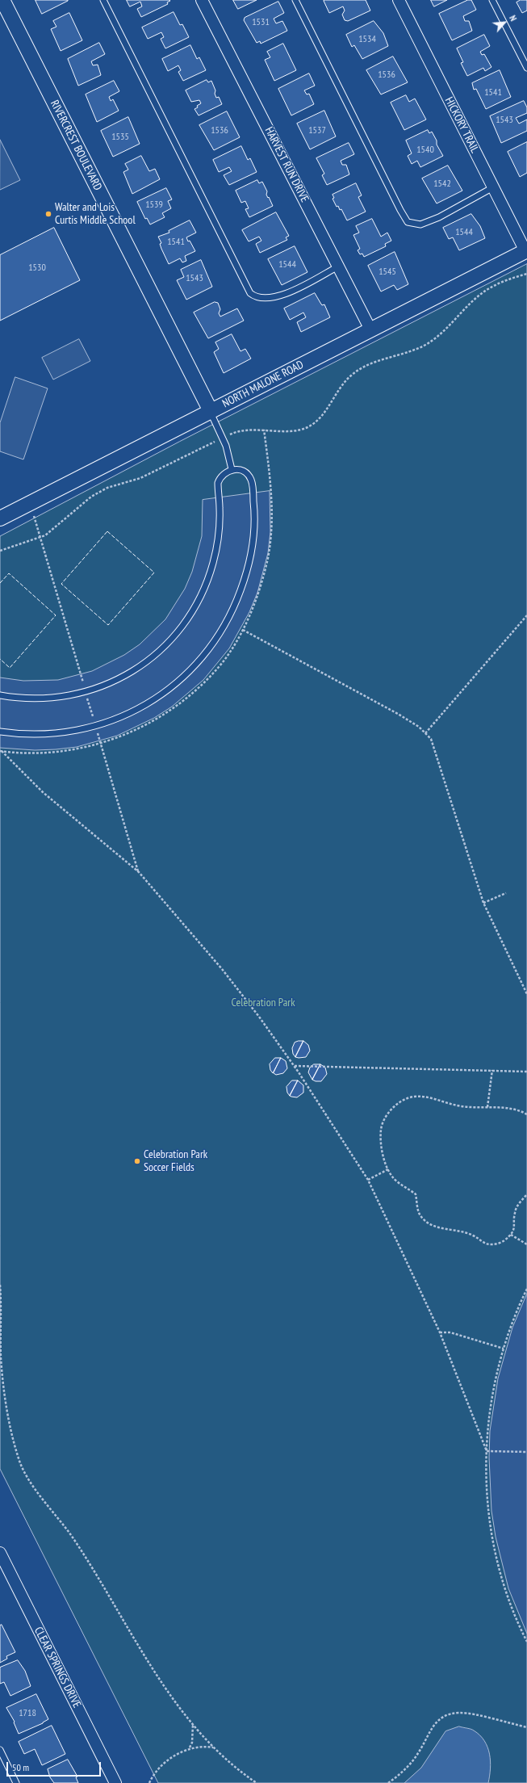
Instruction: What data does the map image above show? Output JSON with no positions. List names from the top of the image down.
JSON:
{
  "streets": {
    "street": [
      "HICKORY TRAIL",
      "RIVERCREST BOULEVARD",
      "HARVEST RUN DRIVE",
      "NORTH MALONE ROAD",
      "CLEAR SPRINGS DRIVE"
    ]
  },
  "crossings": [
    ["HICKORY TRAIL", "NORTH MALONE ROAD"],
    ["RIVERCREST BOULEVARD", "NORTH MALONE ROAD"],
    ["HARVEST RUN DRIVE", "NORTH MALONE ROAD"]
  ],
  "parks": ["Celebration Park"],
  "places": ["Walter and Lois Curtis Middle School", "Celebration Park Soccer Fields"],
  "house_numbers": [
    "1531",
    "1534",
    "1536",
    "1541",
    "1543",
    "1536",
    "1537",
    "1535",
    "1540",
    "1542",
    "1539",
    "1544",
    "1541",
    "1544",
    "1530",
    "1545",
    "1543",
    "1718"
  ],
  "scale_bar": "50 m",
  "north": "top right"
}
